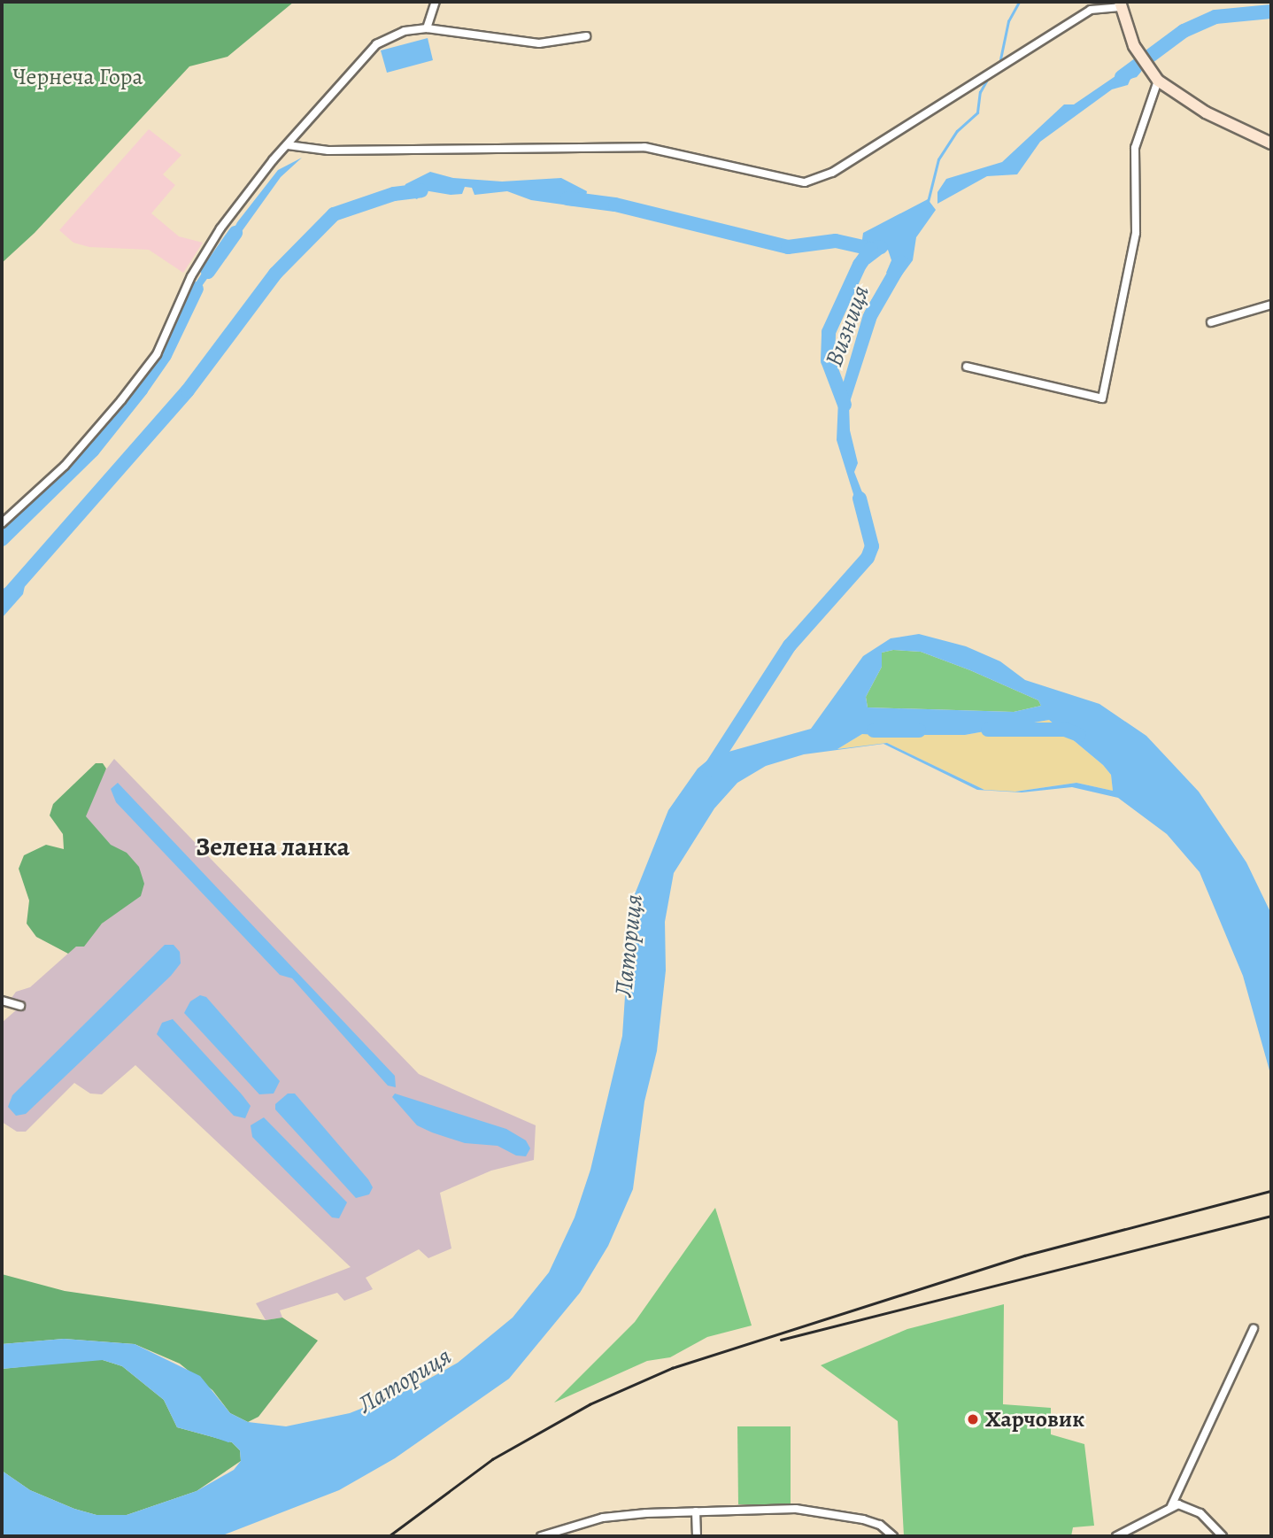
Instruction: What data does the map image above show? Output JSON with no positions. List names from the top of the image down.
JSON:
{
  "districts": ["Зелена ланка"],
  "water": ["Визниця", "Латориця"],
  "parks": ["Чернеча Гора"],
  "places": ["Харчовик"]
}
